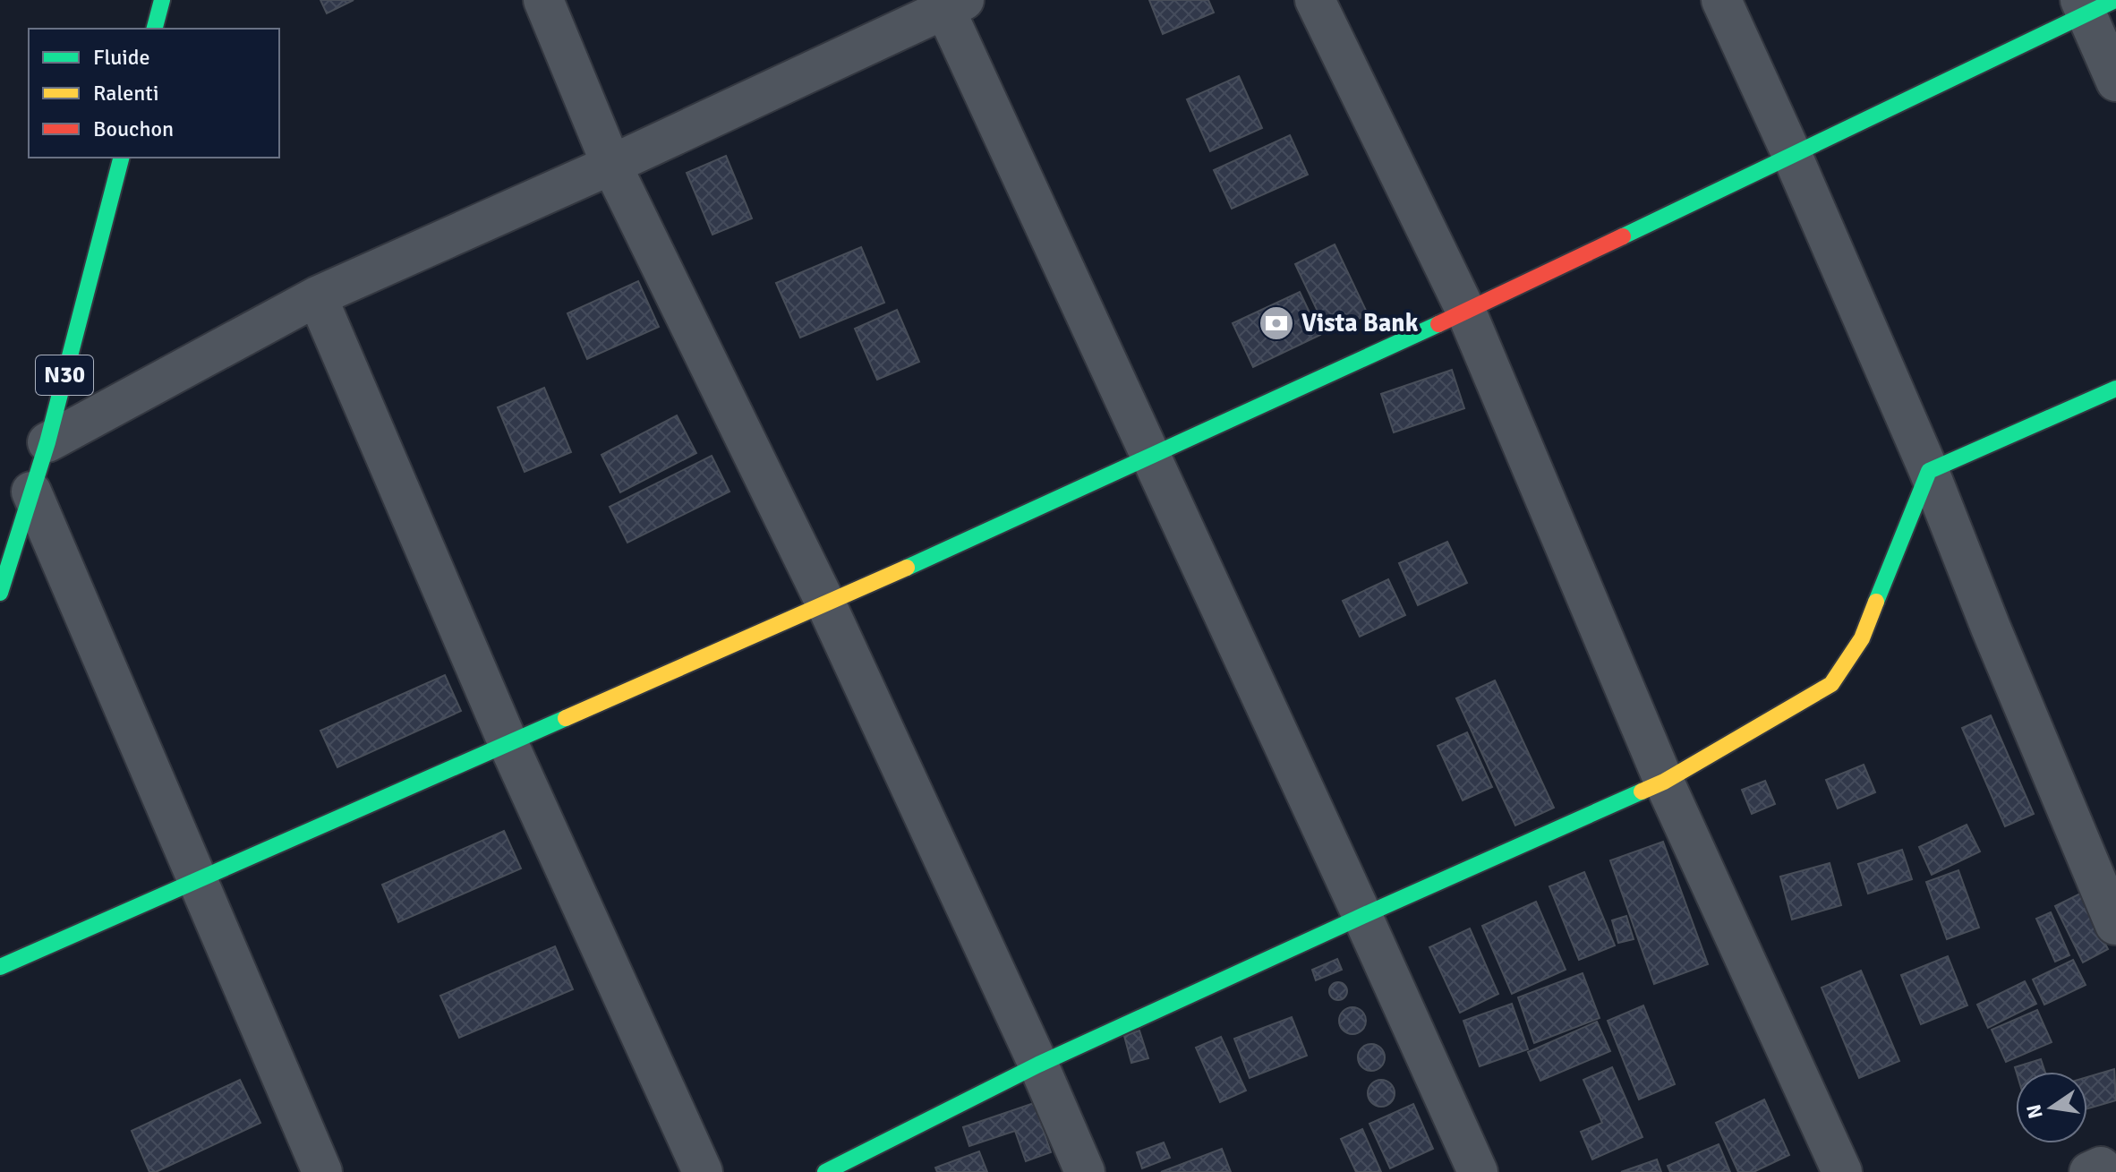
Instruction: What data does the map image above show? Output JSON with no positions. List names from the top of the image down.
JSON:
{
  "streets": {
    "street": ["N30"]
  },
  "places": {
    "bank": ["Vista Bank"]
  },
  "legend": ["Fluide", "Ralenti", "Bouchon"],
  "north": "left"
}
